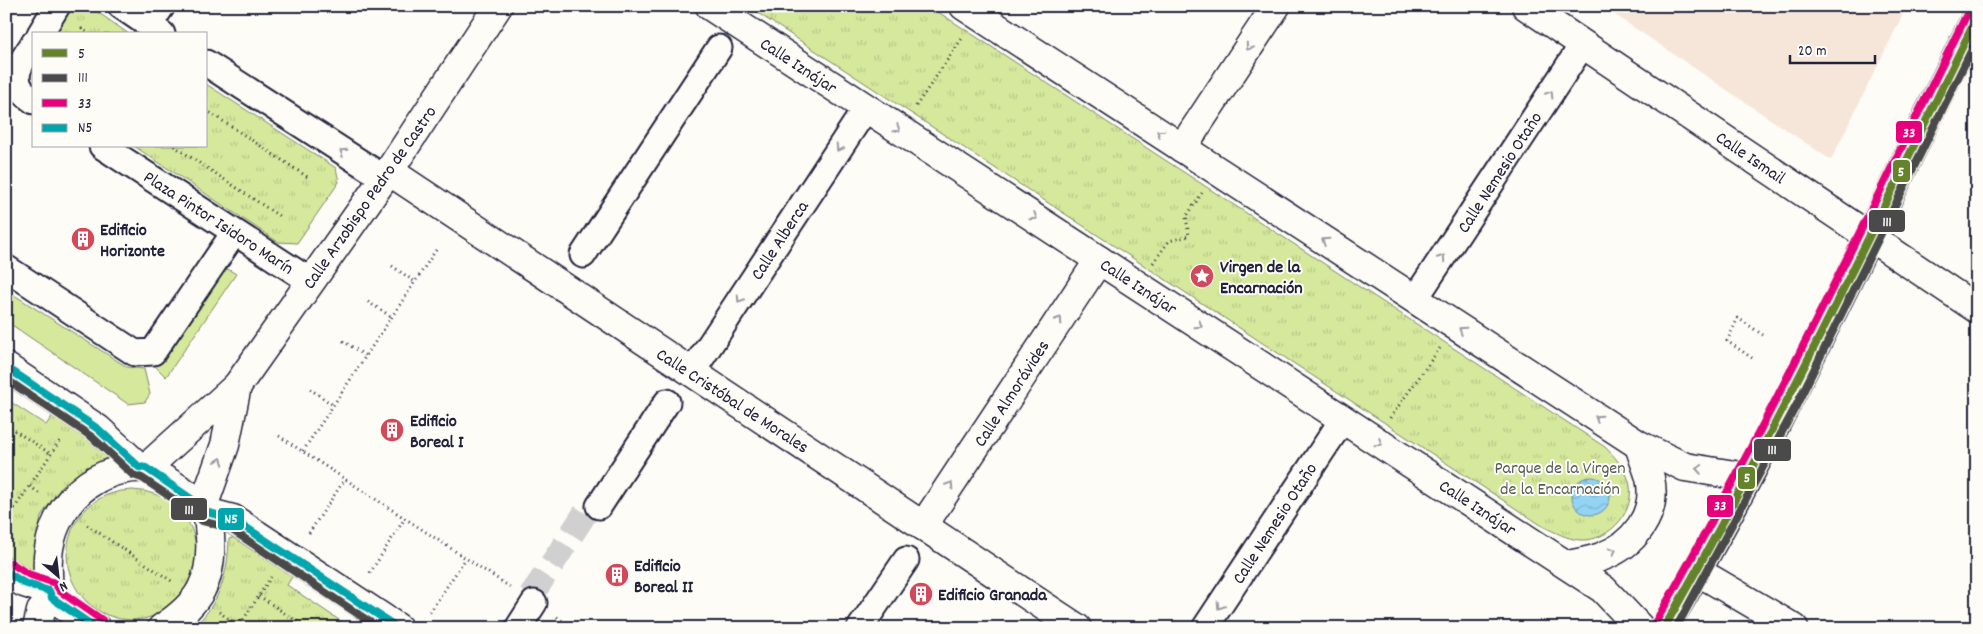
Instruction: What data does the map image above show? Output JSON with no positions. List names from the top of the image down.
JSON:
{
  "streets": {
    "street": [
      "Calle Iznájar",
      "Calle Ismail",
      "Calle Nemesio Otaño",
      "Calle Arzobispo Pedro de Castro",
      "Plaza Pintor Isidoro Marín",
      "Calle Alberca",
      "Calle Almorávides",
      "Calle Cristóbal de Morales"
    ]
  },
  "crossings": [
    ["Calle Iznájar", "Calle Nemesio Otaño"],
    ["Calle Iznájar", "Calle Alberca"],
    ["Calle Iznájar", "Calle Almorávides"],
    ["Calle Ismail", "Calle Nemesio Otaño"],
    ["Calle Arzobispo Pedro de Castro", "Plaza Pintor Isidoro Marín"],
    ["Calle Arzobispo Pedro de Castro", "Calle Cristóbal de Morales"],
    ["Calle Alberca", "Calle Cristóbal de Morales"],
    ["Calle Almorávides", "Calle Cristóbal de Morales"]
  ],
  "one_way": ["Calle Almorávides"],
  "parks": ["Parque de la Virgen de la Encarnación"],
  "places": {
    "building": [
      "Edificio Horizonte",
      "Edificio Boreal I",
      "Edificio Boreal II",
      "Edificio Granada"
    ],
    "place": ["Virgen de la Encarnación"]
  },
  "lines": [
    "transit line 33",
    "transit line 5",
    "transit line 111",
    "transit line N5"
  ],
  "legend": [
    "5",
    "111",
    "33",
    "N5"
  ],
  "scale_bar": "20 m",
  "north": "bottom right"
}
